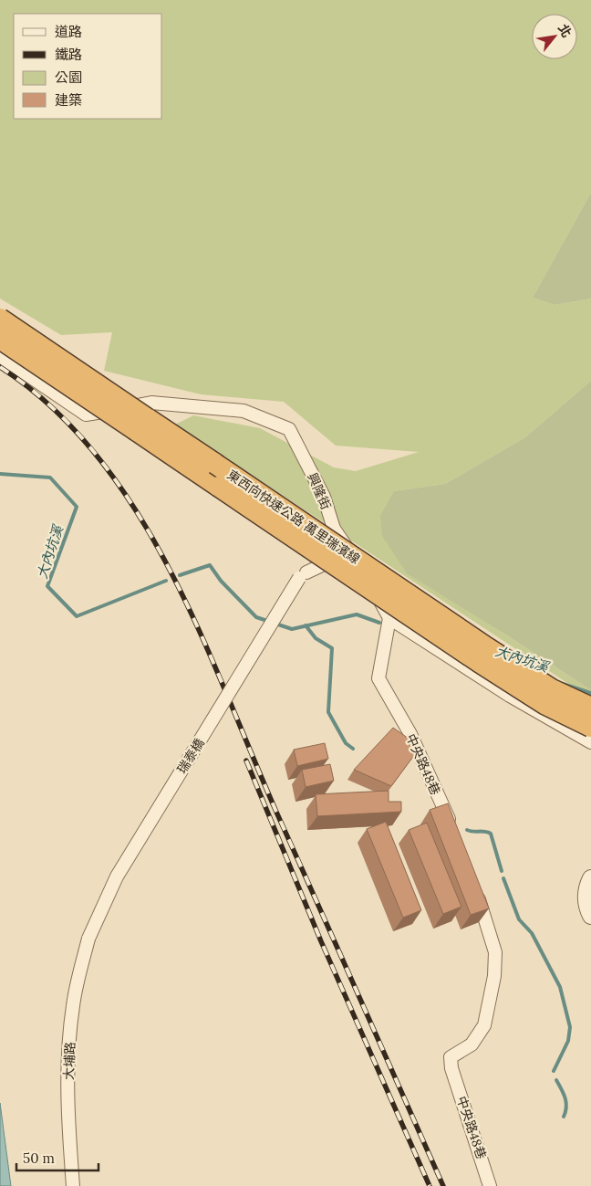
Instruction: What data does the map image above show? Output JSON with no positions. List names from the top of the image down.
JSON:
{
  "streets": {
    "highway": ["東西向快速公路 萬里瑞濱線"],
    "street": [
      "興隆街",
      "瑞泰橋",
      "中央路48巷",
      "大埔路"
    ]
  },
  "crossings": [
    ["興隆街", "中央路48巷"],
    ["瑞泰橋", "大埔路"]
  ],
  "water": ["大內坑溪"],
  "legend": [
    "道路",
    "鐵路",
    "公園",
    "建築"
  ],
  "scale_bar": "50 m",
  "north": "top right"
}
